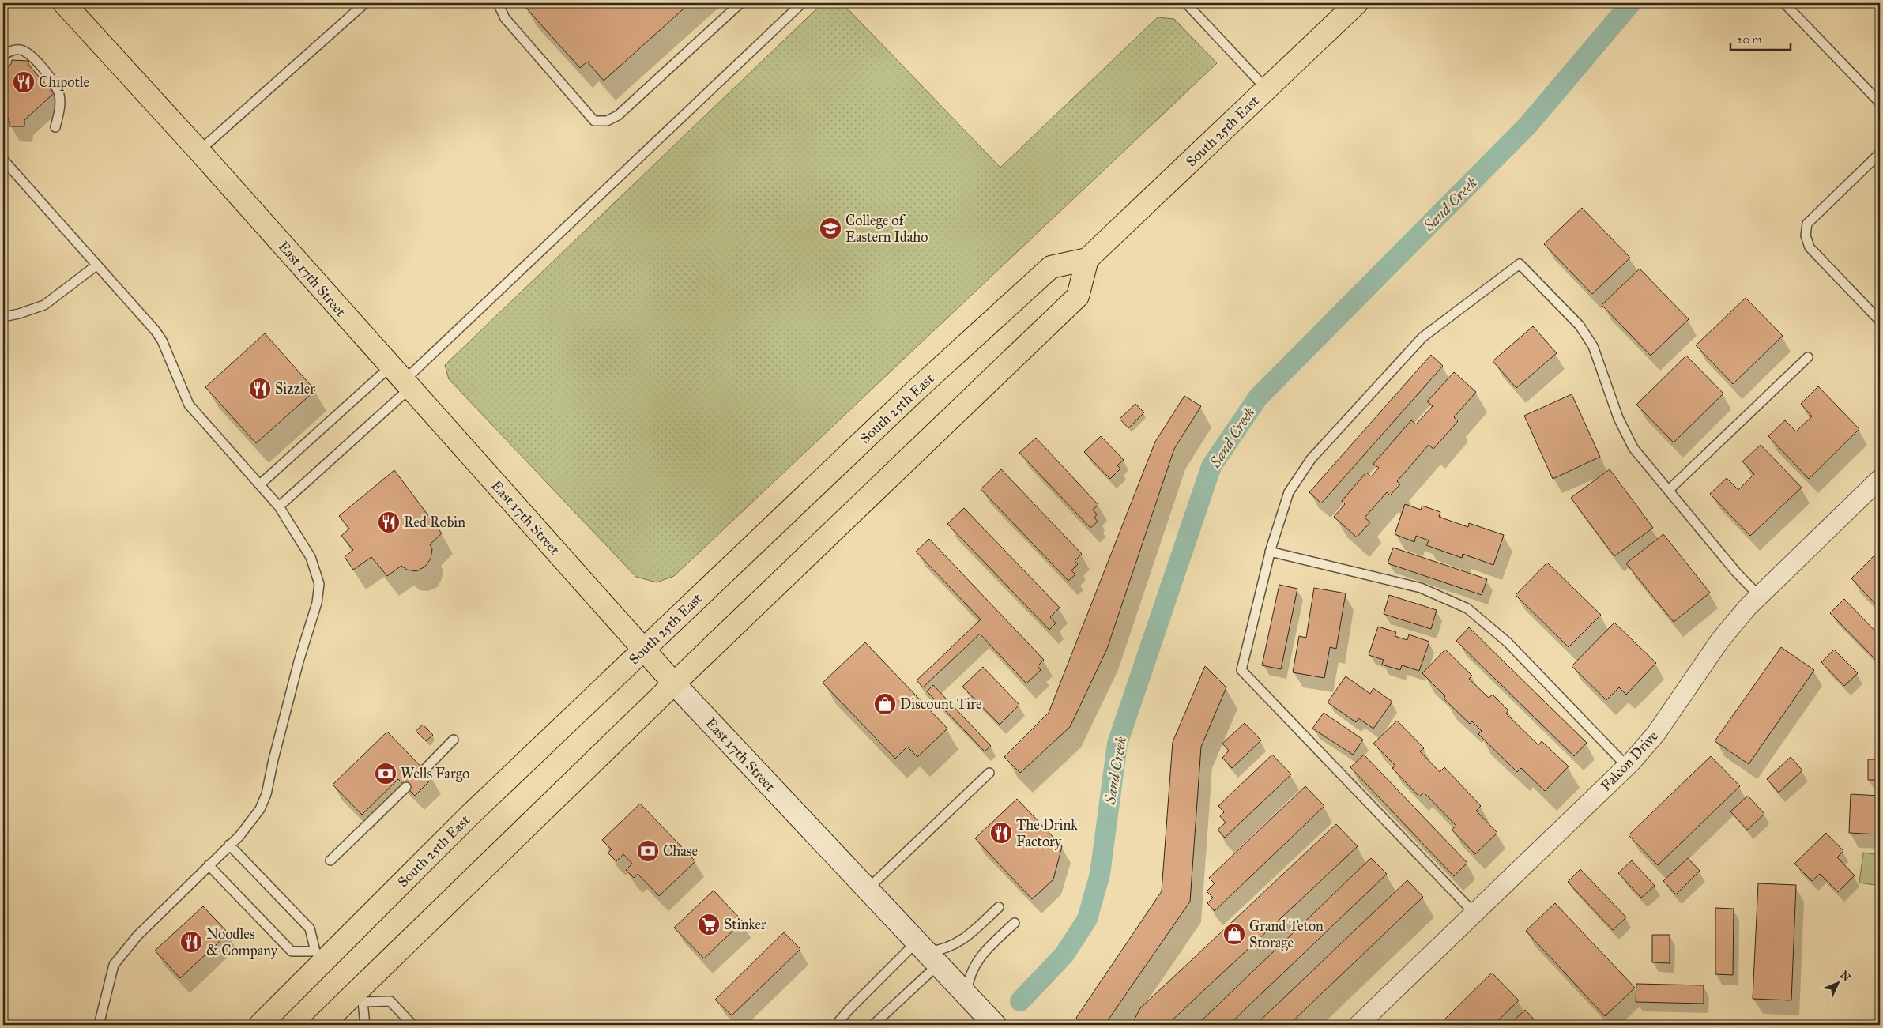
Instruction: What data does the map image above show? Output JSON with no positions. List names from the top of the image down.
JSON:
{
  "streets": {
    "main road": ["South 25th East", "East 17th Street"],
    "street": ["Falcon Drive"]
  },
  "crossings": [
    ["South 25th East", "East 17th Street"]
  ],
  "water": ["Sand Creek"],
  "places": {
    "restaurant": [
      "Chipotle",
      "Sizzler",
      "Red Robin",
      "The Drink Factory",
      "Noodles & Company"
    ],
    "school or university": ["College of Eastern Idaho"],
    "shop": ["Discount Tire", "Grand Teton Storage"],
    "bank": ["Wells Fargo", "Chase"],
    "supermarket": ["Stinker"]
  },
  "scale_bar": "20 m",
  "north": "top right"
}
